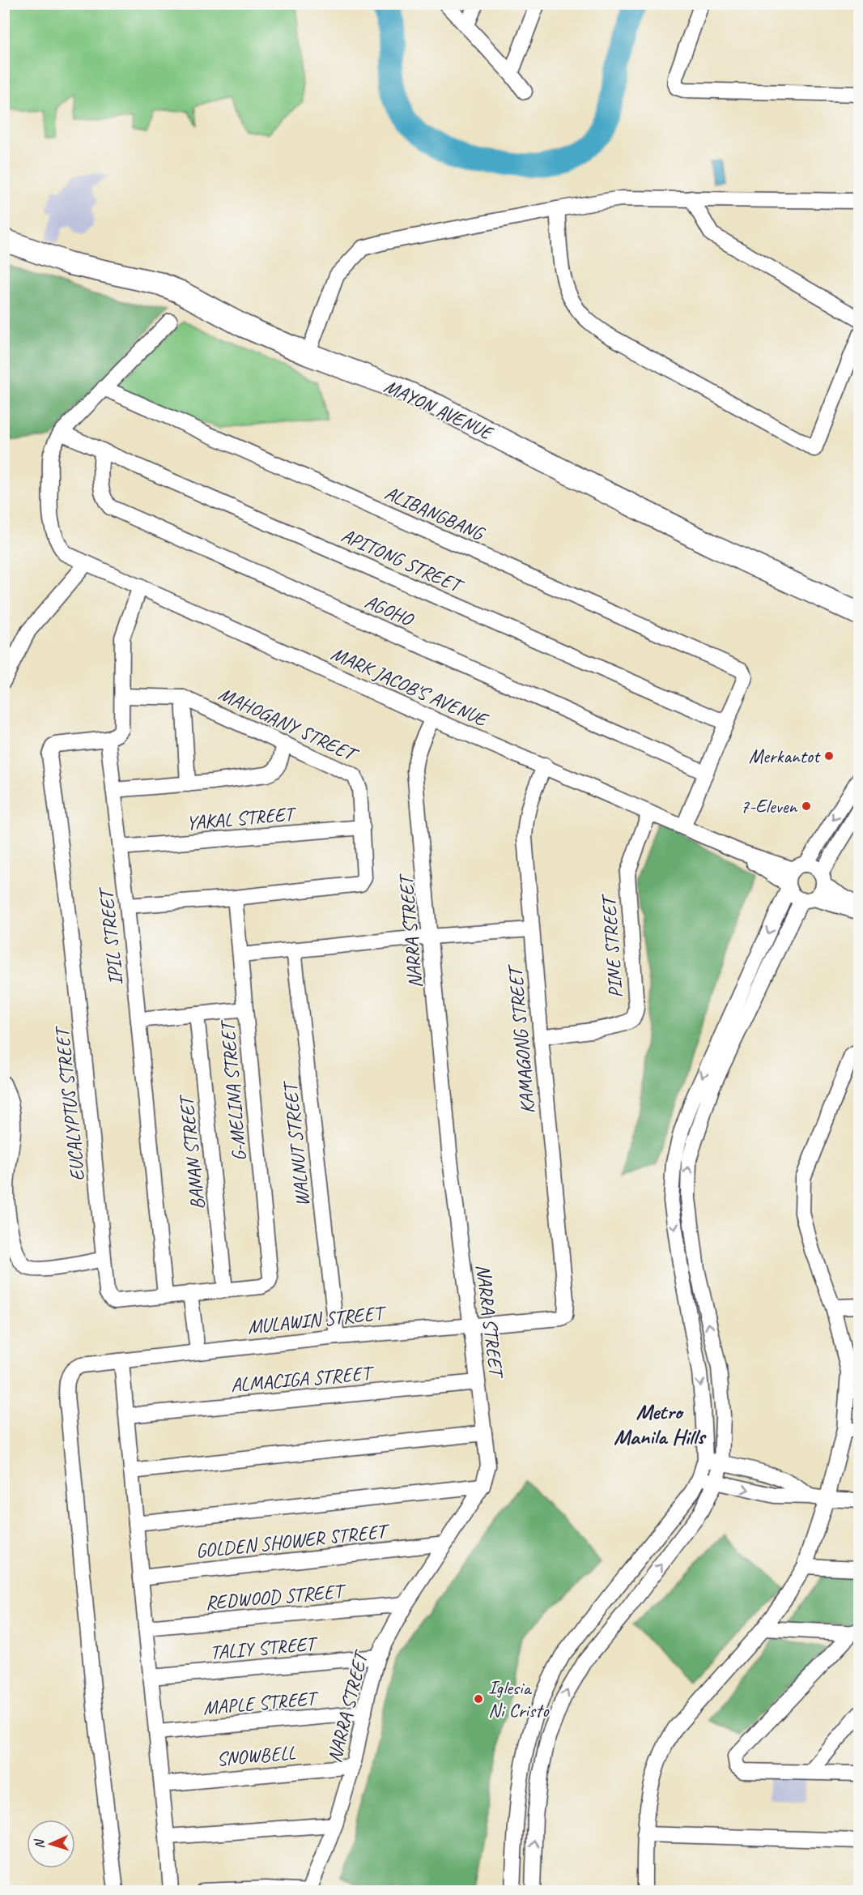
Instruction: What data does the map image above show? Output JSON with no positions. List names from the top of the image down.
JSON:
{
  "streets": {
    "main road": ["MAYON AVENUE"],
    "street": [
      "ALIBANGBANG",
      "APITONG STREET",
      "AGOHO",
      "MARK JACOB'S AVENUE",
      "MAHOGANY STREET",
      "YAKAL STREET",
      "NARRA STREET",
      "IPIL STREET",
      "PINE STREET",
      "KAMAGONG STREET",
      "G-MELINA STREET",
      "EUCALYPTUS STREET",
      "WALNUT STREET",
      "BANAN STREET",
      "MULAWIN STREET",
      "ALMACIGA STREET",
      "GOLDEN SHOWER STREET",
      "REDWOOD STREET",
      "TALIY STREET",
      "MAPLE STREET",
      "SNOWBELL"
    ]
  },
  "crossings": [
    ["ALIBANGBANG", "APITONG STREET"],
    ["APITONG STREET", "AGOHO"],
    ["APITONG STREET", "MARK JACOB'S AVENUE"],
    ["MARK JACOB'S AVENUE", "NARRA STREET"],
    ["MARK JACOB'S AVENUE", "PINE STREET"],
    ["MARK JACOB'S AVENUE", "KAMAGONG STREET"],
    ["MAHOGANY STREET", "YAKAL STREET"],
    ["MAHOGANY STREET", "IPIL STREET"],
    ["MAHOGANY STREET", "G-MELINA STREET"],
    ["YAKAL STREET", "IPIL STREET"],
    ["NARRA STREET", "MULAWIN STREET"],
    ["NARRA STREET", "ALMACIGA STREET"],
    ["NARRA STREET", "GOLDEN SHOWER STREET"],
    ["NARRA STREET", "REDWOOD STREET"],
    ["NARRA STREET", "TALIY STREET"],
    ["NARRA STREET", "MAPLE STREET"],
    ["NARRA STREET", "SNOWBELL"],
    ["IPIL STREET", "EUCALYPTUS STREET"],
    ["PINE STREET", "KAMAGONG STREET"],
    ["KAMAGONG STREET", "MULAWIN STREET"],
    ["G-MELINA STREET", "EUCALYPTUS STREET"],
    ["EUCALYPTUS STREET", "BANAN STREET"],
    ["WALNUT STREET", "MULAWIN STREET"]
  ],
  "districts": ["Metro Manila Hills"],
  "places": ["Merkantot", "7-Eleven", "Iglesia Ni Cristo"],
  "north": "left"
}
